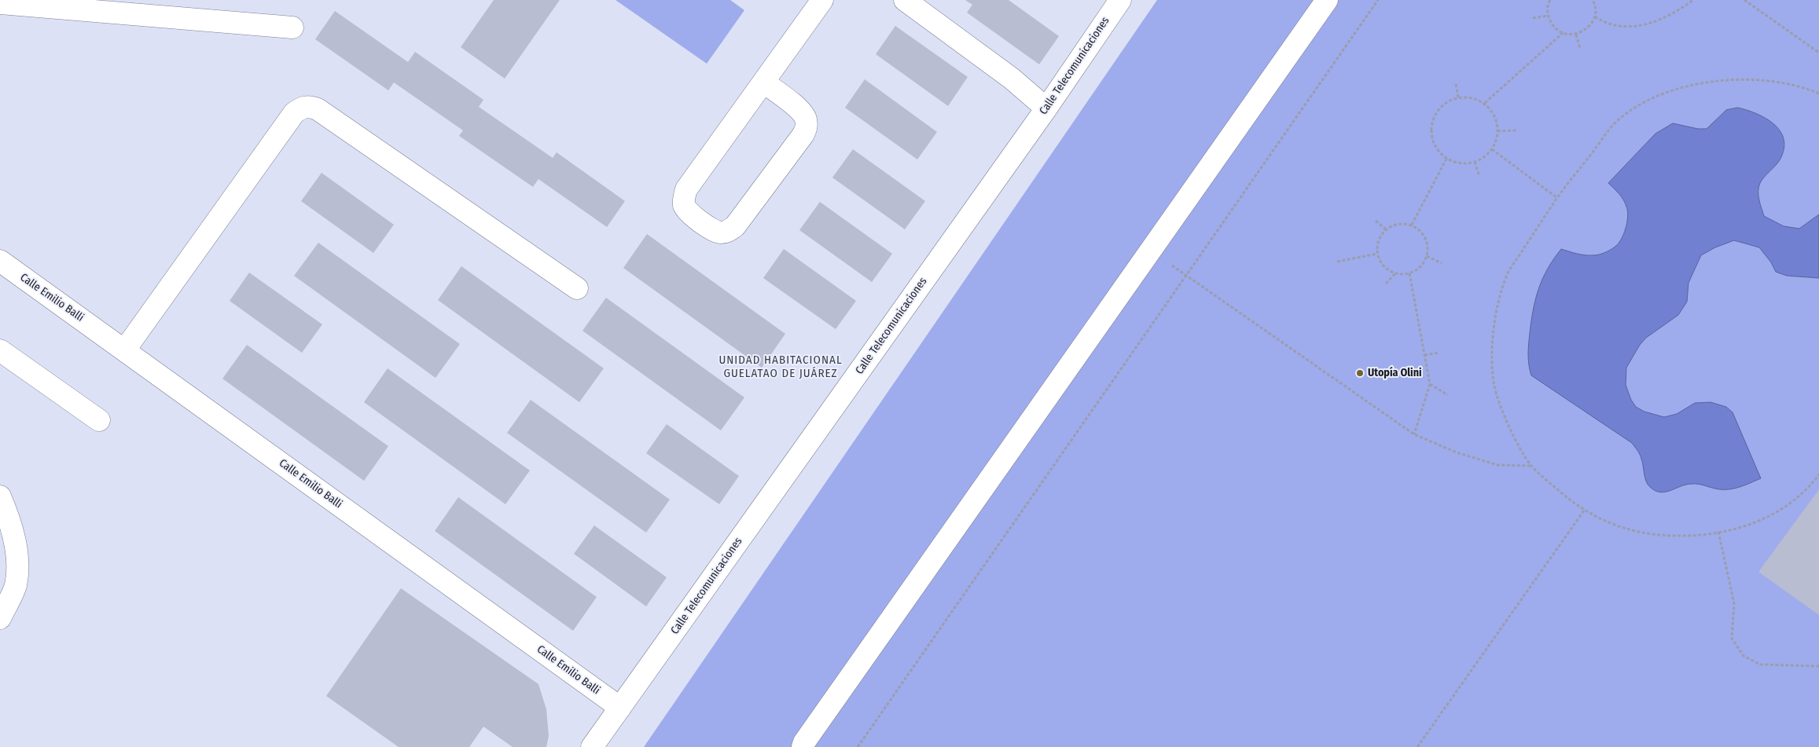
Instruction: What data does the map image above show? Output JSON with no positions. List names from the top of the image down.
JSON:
{
  "streets": {
    "street": ["Calle Telecomunicaciones", "Calle Emilio Balli"]
  },
  "crossings": [
    ["Calle Telecomunicaciones", "Calle Emilio Balli"]
  ],
  "districts": ["UNIDAD HABITACIONAL GUELATAO DE JUÁREZ"],
  "places": ["Utopía Olini"]
}
